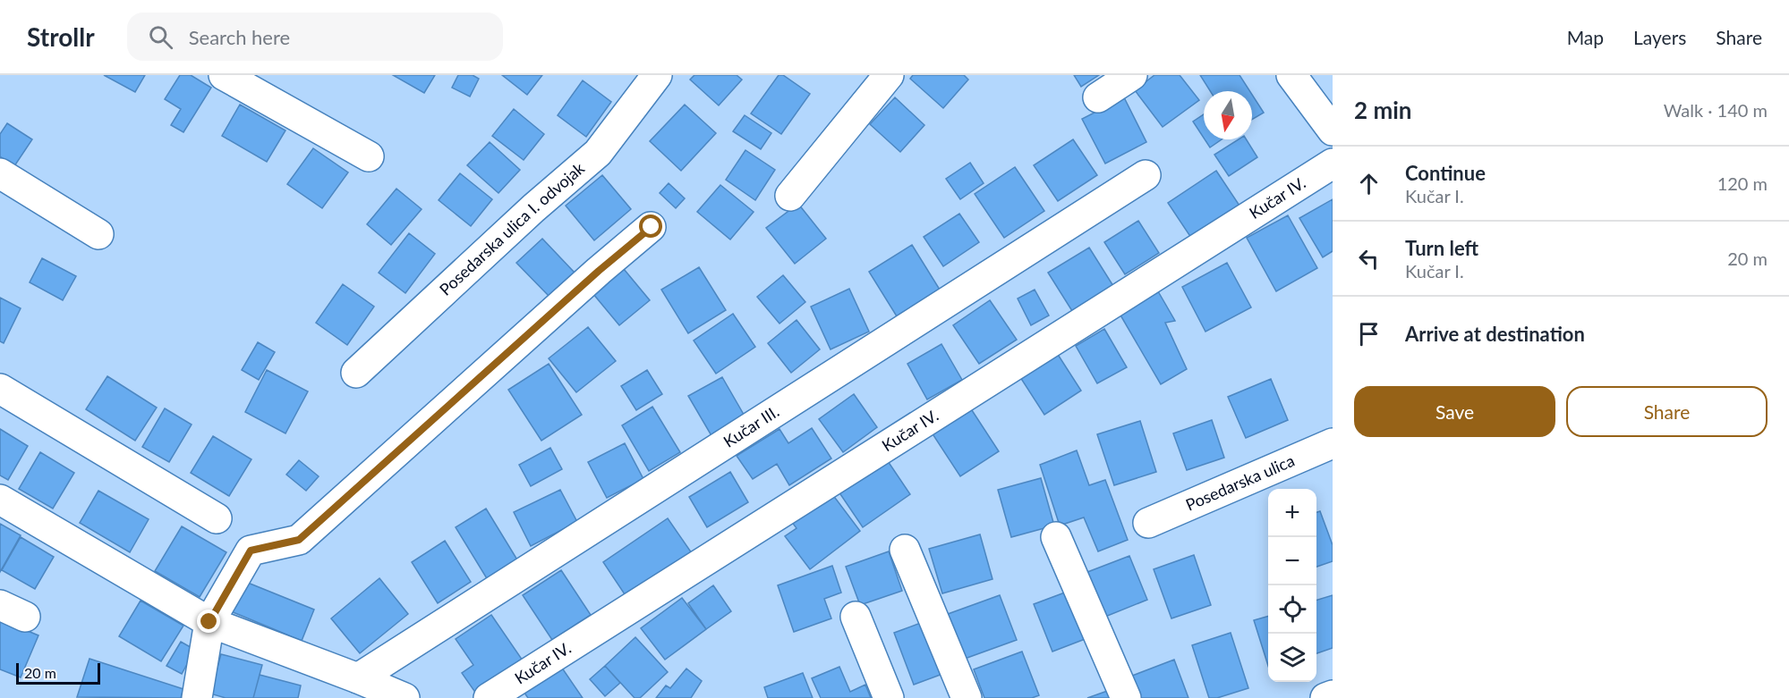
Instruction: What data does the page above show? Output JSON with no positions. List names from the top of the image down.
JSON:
{
  "streets": {
    "street": [
      "Kučar IV.",
      "Posedarska ulica I. odvojak",
      "Kučar III.",
      "Posedarska ulica"
    ]
  },
  "scale_bar": "20 m",
  "north": "bottom",
  "page": {
    "header": "Strollr",
    "search": "Search here",
    "nav": ["Map", "Layers", "Share"],
    "heading": ["2 min", "Walk · 140 m"],
    "list": [
      ["Continue", "Kučar I.", "120 m"],
      ["Turn left", "Kučar I.", "20 m"],
      "Arrive at destination"
    ],
    "buttons": ["Save", "Share"],
    "map_buttons": ["+", "−"],
    "scale": "20 m"
  }
}
